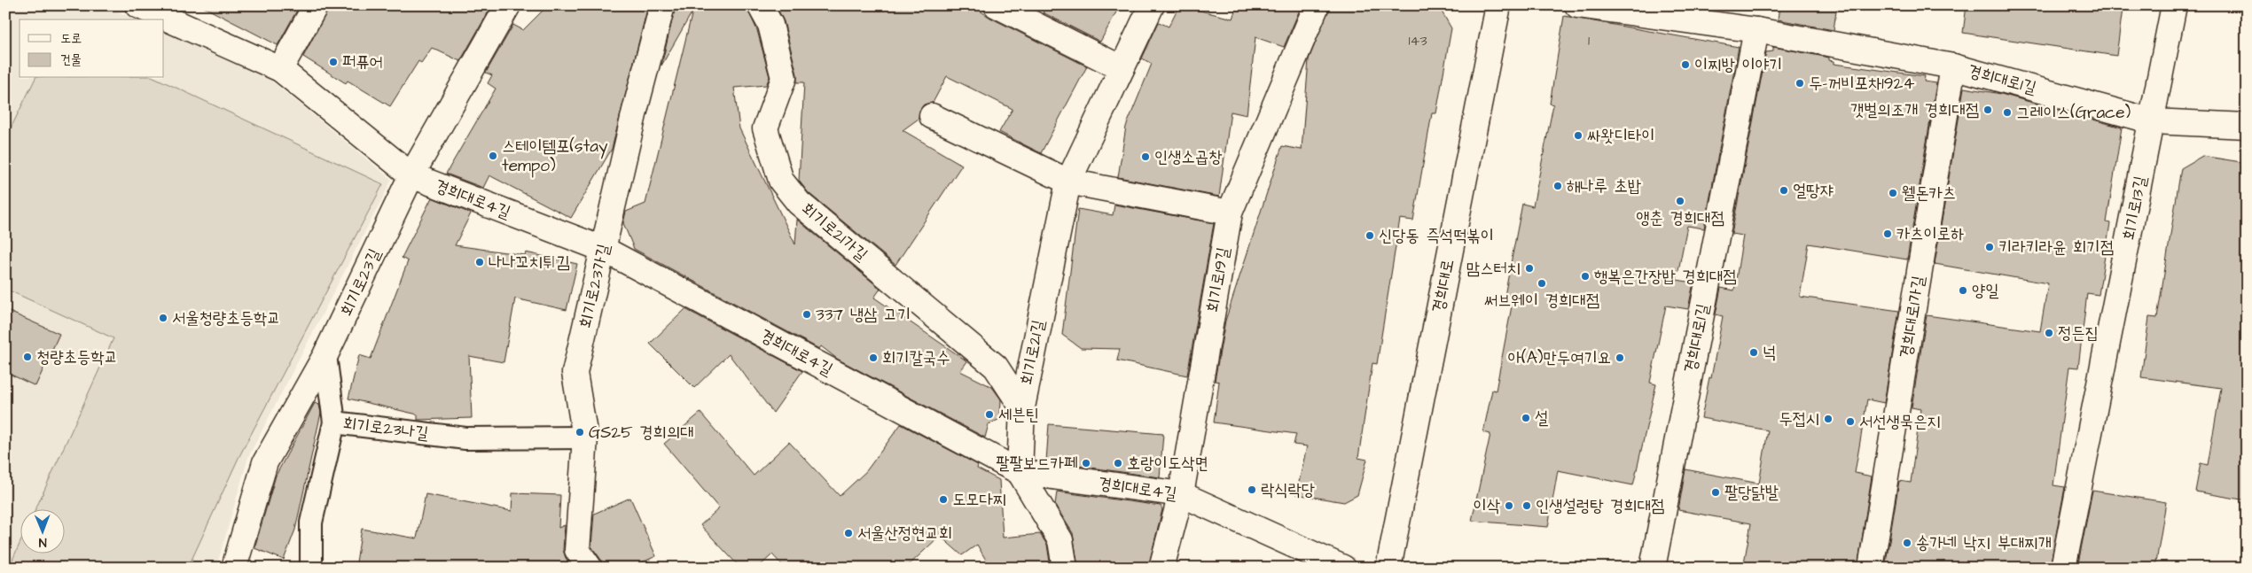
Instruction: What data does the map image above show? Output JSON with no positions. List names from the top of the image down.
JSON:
{
  "streets": {
    "street": [
      "경희대로1길",
      "경희대로4길",
      "회기로13길",
      "회기로21가길",
      "회기로19길",
      "회기로23길",
      "회기로23가길",
      "경희대로",
      "경희대로1가길",
      "회기로21길"
    ],
    "lane": ["회기로23나길"]
  },
  "crossings": [
    ["경희대로1길", "회기로13길"],
    ["경희대로1길", "경희대로1가길"],
    ["경희대로4길", "회기로19길"],
    ["경희대로4길", "회기로23길"],
    ["경희대로4길", "회기로23가길"],
    ["경희대로4길", "회기로21길"],
    ["회기로21가길", "회기로21길"],
    ["회기로23가길", "회기로23나길"]
  ],
  "places": [
    "퍼퓨어",
    "이찌방 이야기",
    "두-꺼비포차1924",
    "갯벌의조개 경희대점",
    "그레이스(Grace)",
    "싸왓디타이",
    "스테이템포(stay tempo)",
    "인생소곱창",
    "해나루 초밥",
    "얼땅쟈",
    "웰돈카츠",
    "앵춘 경희대점",
    "카츠이로하",
    "신당동 즉석떡볶이",
    "키라키라윤 회기점",
    "나나꼬치튀김",
    "맘스터치",
    "행복은간장밥 경희대점",
    "써브웨이 경희대점",
    "양일",
    "337 냉삼 고기",
    "서울청량초등학교",
    "정든집",
    "넉",
    "청량초등학교",
    "회기칼국수",
    "아(A)만두여기요",
    "세븐틴",
    "설",
    "두접시",
    "서선생묵은지",
    "GS25 경희의대",
    "팔팔보드카페",
    "호랑이도삭면",
    "락식락당",
    "팔당닭발",
    "도모다찌",
    "이삭",
    "인생설렁탕 경희대점",
    "서울산정현교회",
    "송가네 낙지 부대찌개"
  ],
  "house_numbers": ["143", "1"],
  "legend": ["도로", "건물"],
  "north": "bottom"
}
